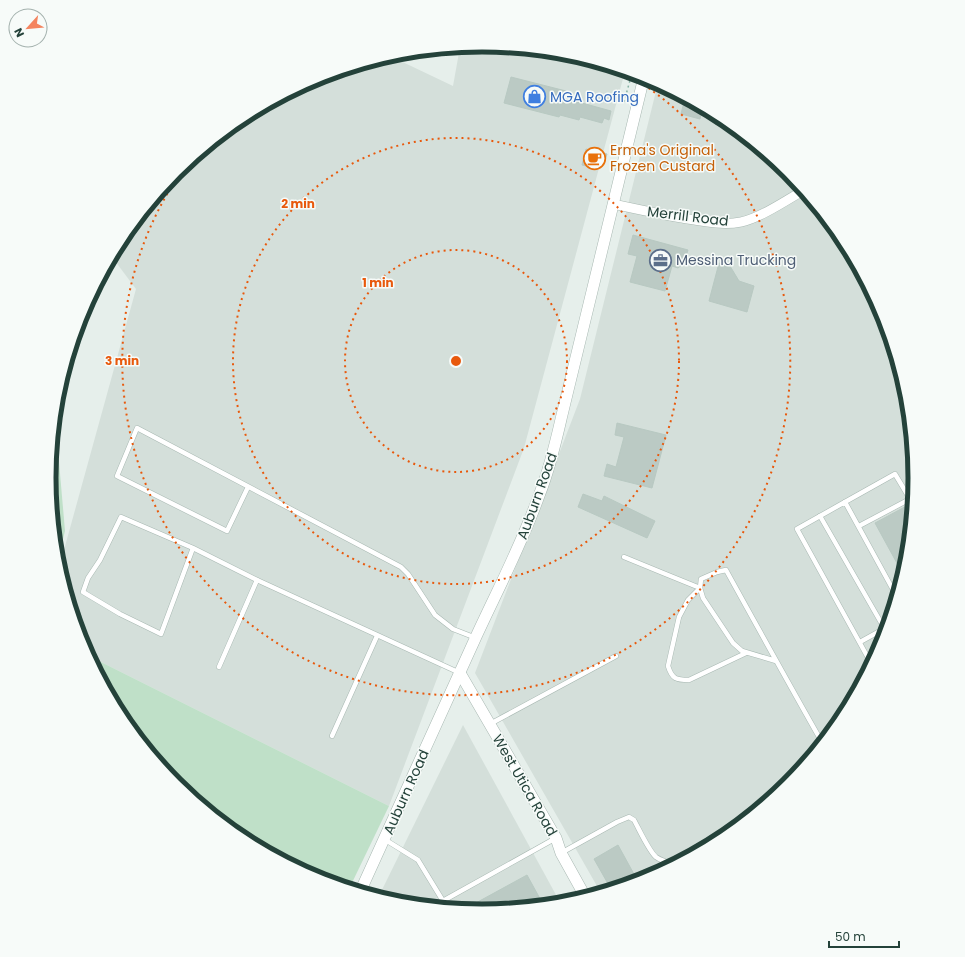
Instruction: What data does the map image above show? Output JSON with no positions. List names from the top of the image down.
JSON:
{
  "streets": {
    "street": ["Merrill Road", "Auburn Road", "West Utica Road"]
  },
  "crossings": [
    ["Merrill Road", "Auburn Road"],
    ["Auburn Road", "West Utica Road"]
  ],
  "places": {
    "shop": ["MGA Roofing"],
    "cafe": ["Erma's Original Frozen Custard"],
    "office": ["Messina Trucking"]
  },
  "scale_bar": "50 m",
  "north": "bottom left",
  "rings": ["2 min", "1 min", "3 min"]
}
